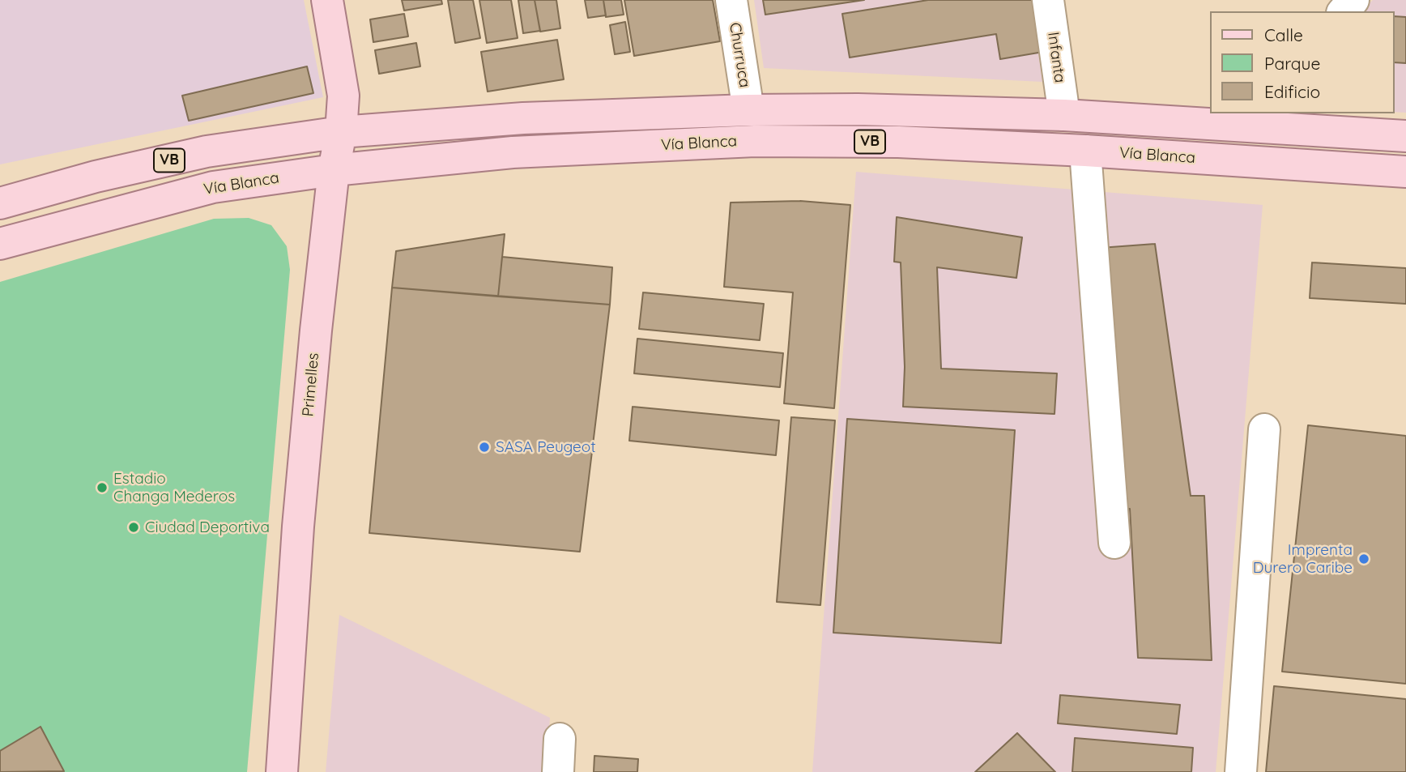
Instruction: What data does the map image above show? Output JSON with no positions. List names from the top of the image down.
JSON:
{
  "streets": {
    "main road": ["VB", "Vía Blanca", "Primelles"],
    "street": ["Churruca", "Infanta"]
  },
  "crossings": [
    ["Churruca", "Vía Blanca"],
    ["Infanta", "Vía Blanca"],
    ["Vía Blanca", "Primelles"]
  ],
  "places": [
    "SASA Peugeot",
    "Estadio Changa Mederos",
    "Ciudad Deportiva",
    "Imprenta Durero Caribe"
  ],
  "legend": ["Calle", "Parque", "Edificio"]
}
